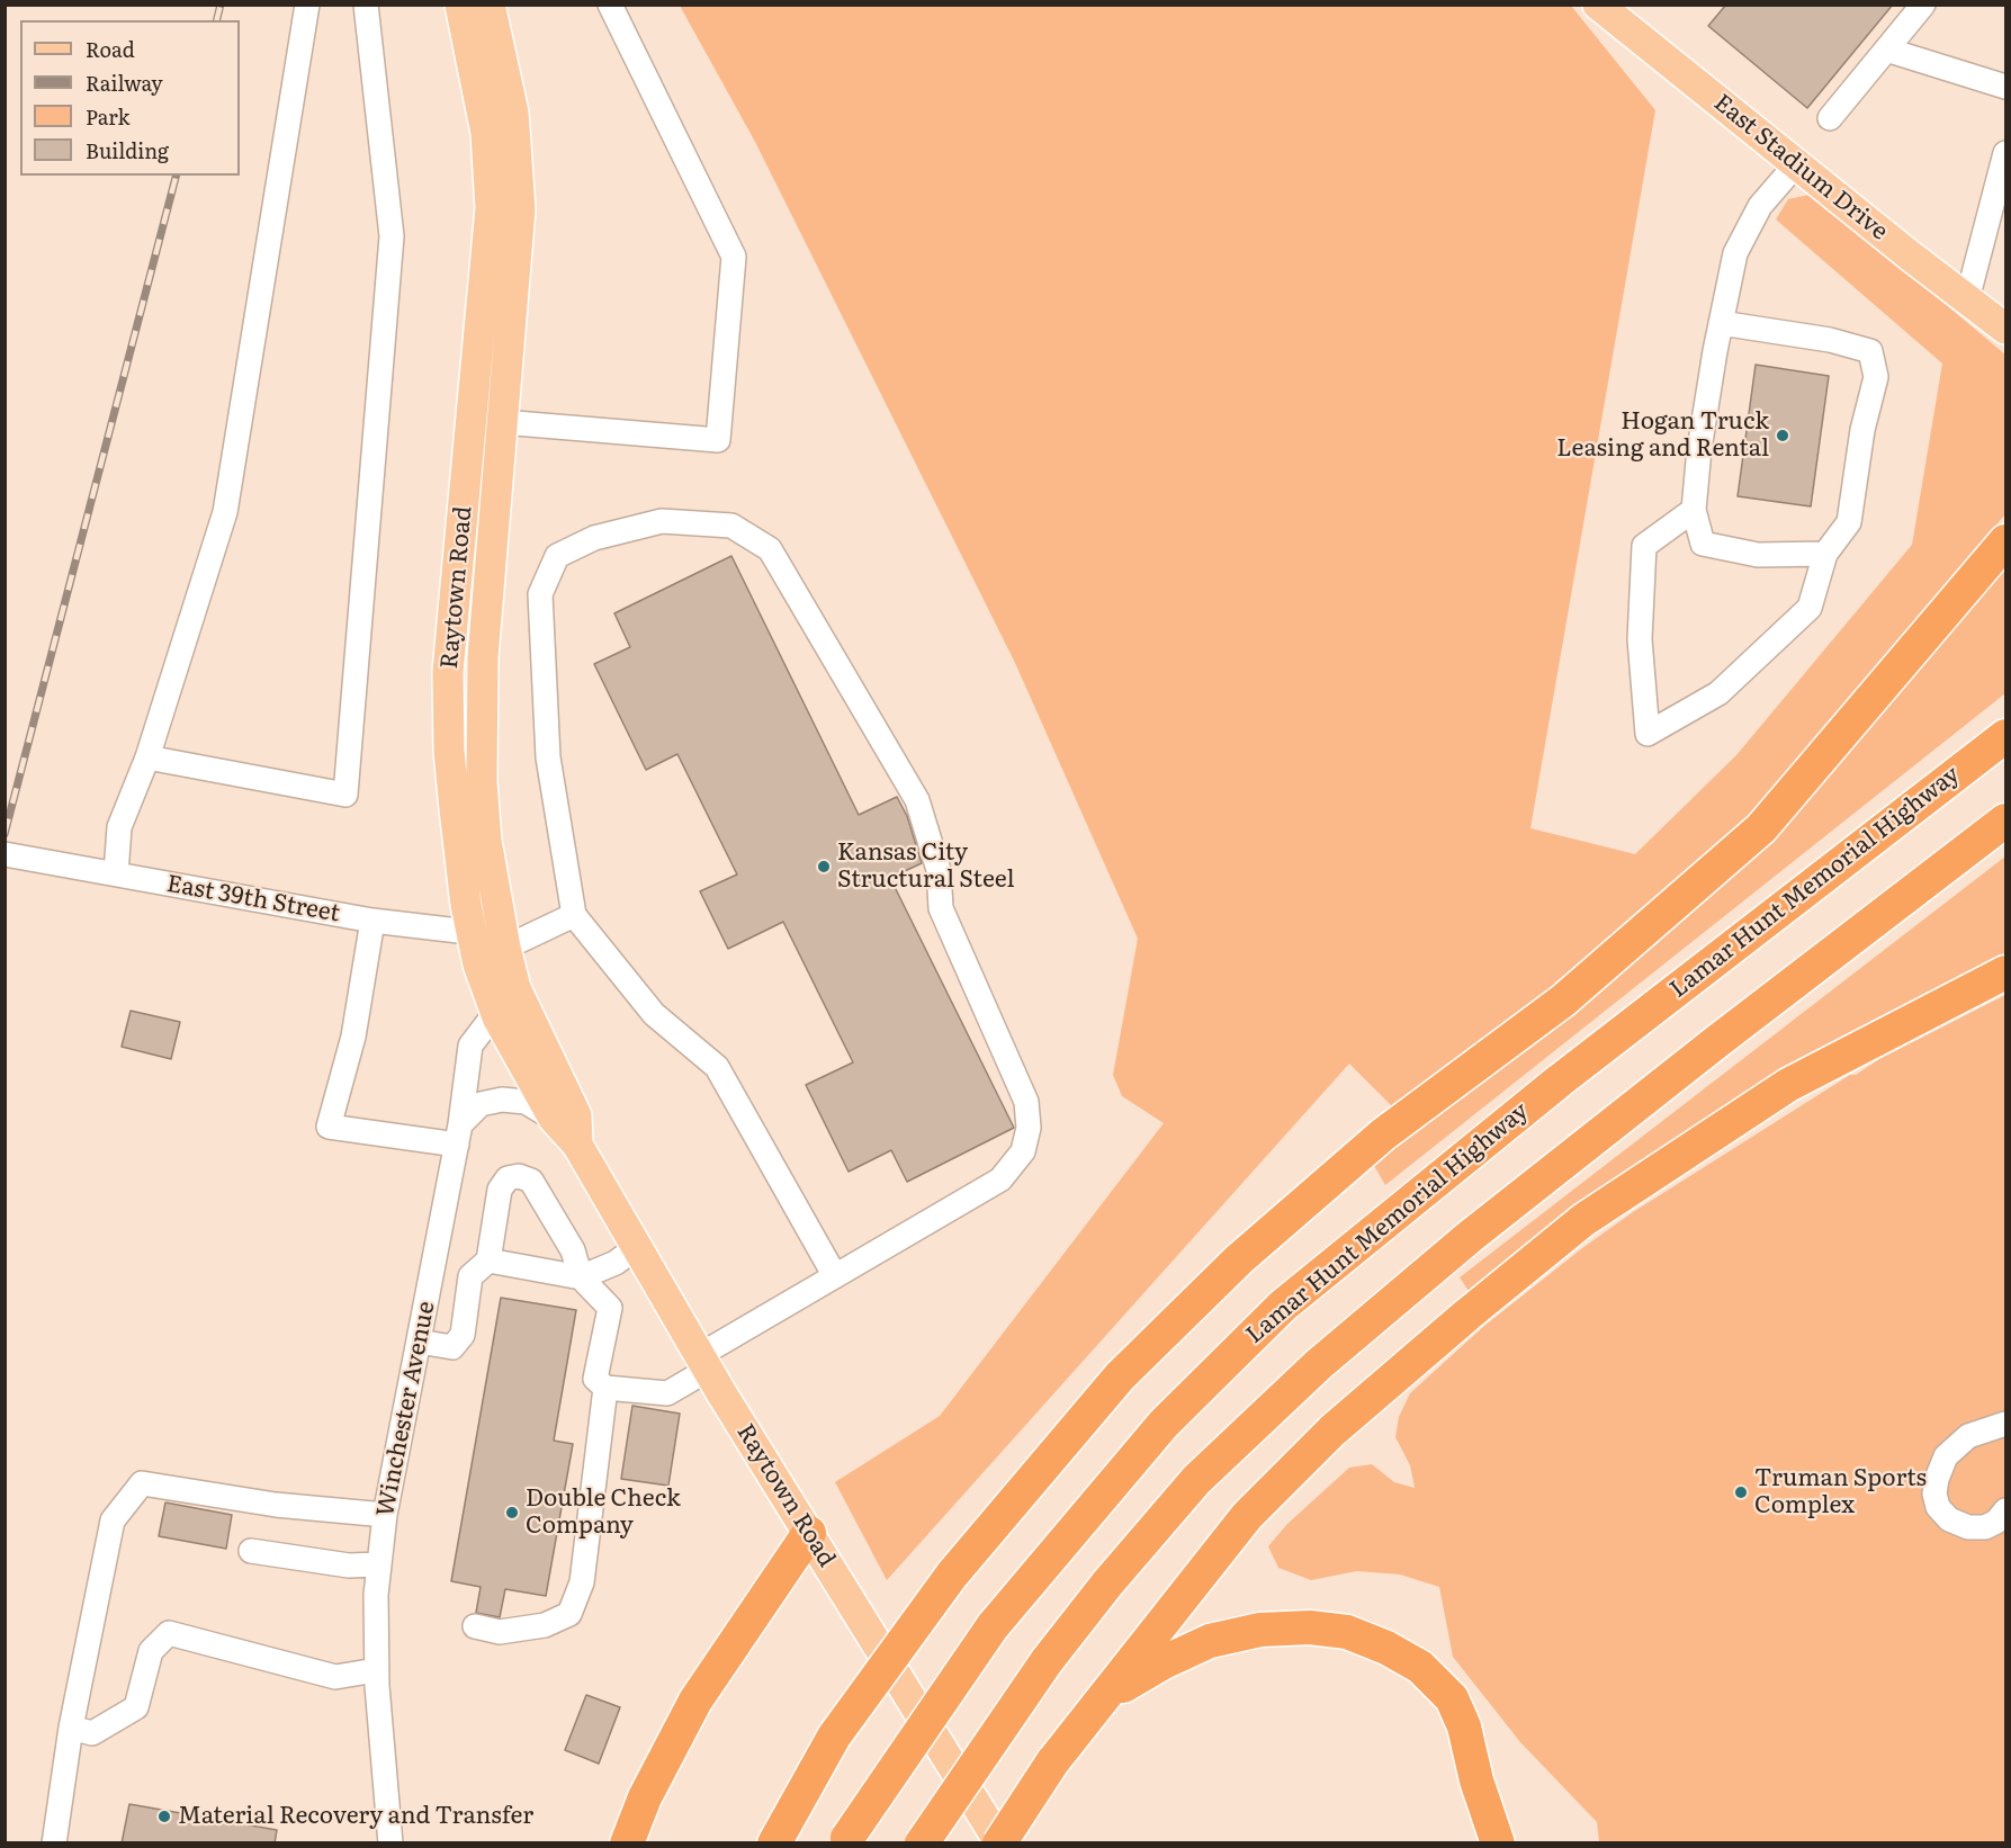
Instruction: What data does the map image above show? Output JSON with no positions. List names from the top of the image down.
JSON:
{
  "streets": {
    "highway": ["Lamar Hunt Memorial Highway"],
    "main road": ["East Stadium Drive", "Raytown Road"],
    "street": ["East 39th Street", "Winchester Avenue"]
  },
  "crossings": [
    ["Raytown Road", "East 39th Street"],
    ["Raytown Road", "Winchester Avenue"]
  ],
  "places": [
    "Hogan Truck Leasing and Rental",
    "Kansas City Structural Steel",
    "Truman Sports Complex",
    "Double Check Company",
    "Material Recovery and Transfer"
  ],
  "legend": [
    "Road",
    "Railway",
    "Park",
    "Building"
  ]
}
